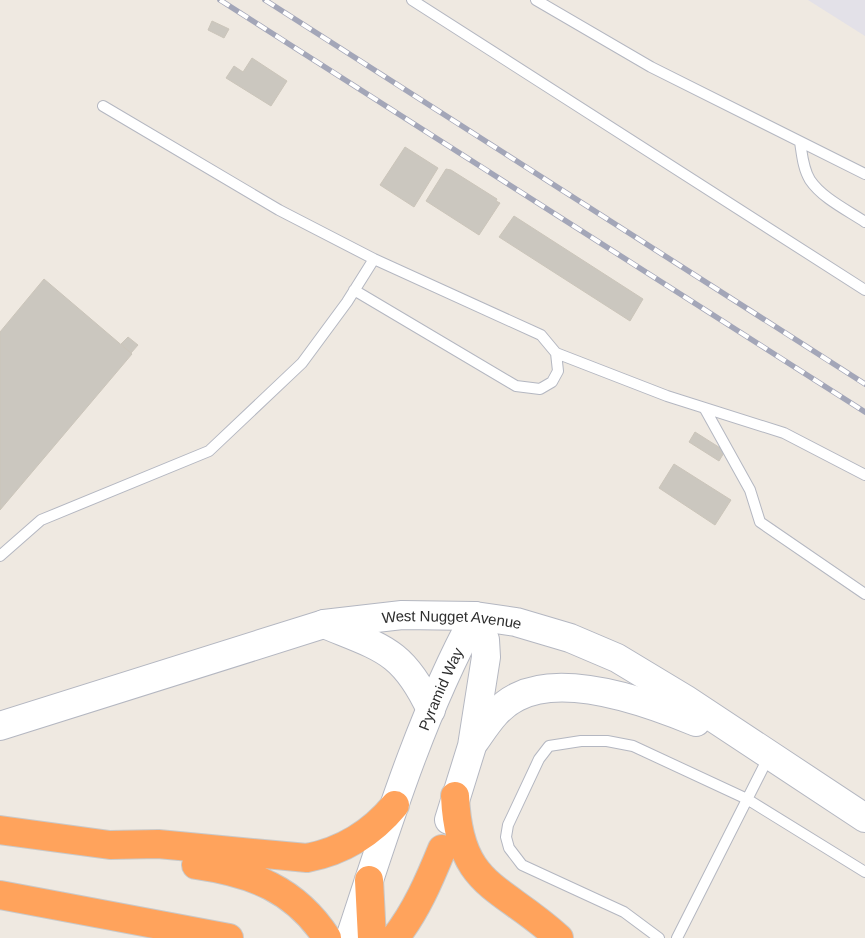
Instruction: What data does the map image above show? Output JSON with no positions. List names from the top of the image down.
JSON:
{
  "streets": {
    "street": ["West Nugget Avenue", "Pyramid Way"]
  },
  "crossings": [
    ["West Nugget Avenue", "Pyramid Way"]
  ]
}
